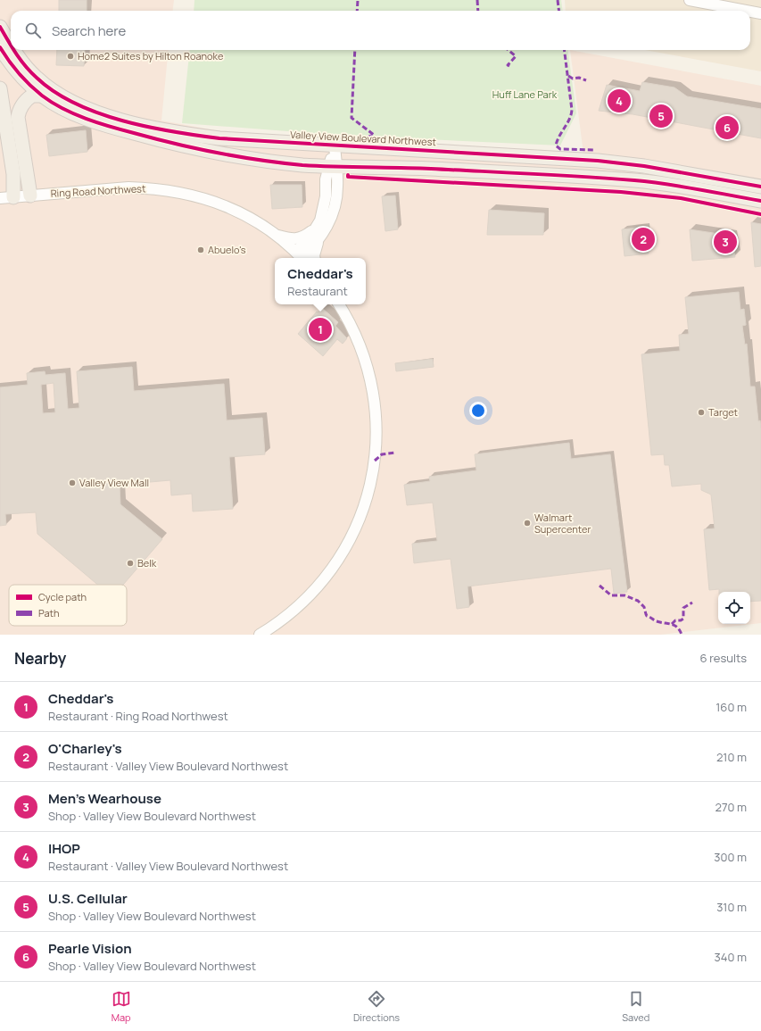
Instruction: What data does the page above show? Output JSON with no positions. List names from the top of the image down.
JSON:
{
  "streets": {
    "main road": ["Valley View Boulevard Northwest"],
    "street": ["Ring Road Northwest"]
  },
  "parks": ["Huff Lane Park"],
  "places": [
    "Home2 Suites by Hilton Roanoke",
    "Abuelo's",
    "Target",
    "Valley View Mall",
    "Walmart Supercenter",
    "Belk"
  ],
  "legend": ["Cycle path", "Path"],
  "page": {
    "search": "Search here",
    "pins": [
      "4",
      "5",
      "6",
      "2",
      "3",
      "1"
    ],
    "popup": ["Cheddar's", "Restaurant"],
    "heading": ["Nearby", "6 results"],
    "list": [
      {
        "mark": "1",
        "name": "Cheddar's",
        "note": "Restaurant · Ring Road Northwest",
        "value": "160 m"
      },
      {
        "mark": "2",
        "name": "O'Charley's",
        "note": "Restaurant · Valley View Boulevard Northwest",
        "value": "210 m"
      },
      {
        "mark": "3",
        "name": "Men's Wearhouse",
        "note": "Shop · Valley View Boulevard Northwest",
        "value": "270 m"
      },
      {
        "mark": "4",
        "name": "IHOP",
        "note": "Restaurant · Valley View Boulevard Northwest",
        "value": "300 m"
      },
      {
        "mark": "5",
        "name": "U.S. Cellular",
        "note": "Shop · Valley View Boulevard Northwest",
        "value": "310 m"
      },
      {
        "mark": "6",
        "name": "Pearle Vision",
        "note": "Shop · Valley View Boulevard Northwest",
        "value": "340 m"
      }
    ],
    "nav": ["Map", "Directions", "Saved"]
  }
}
